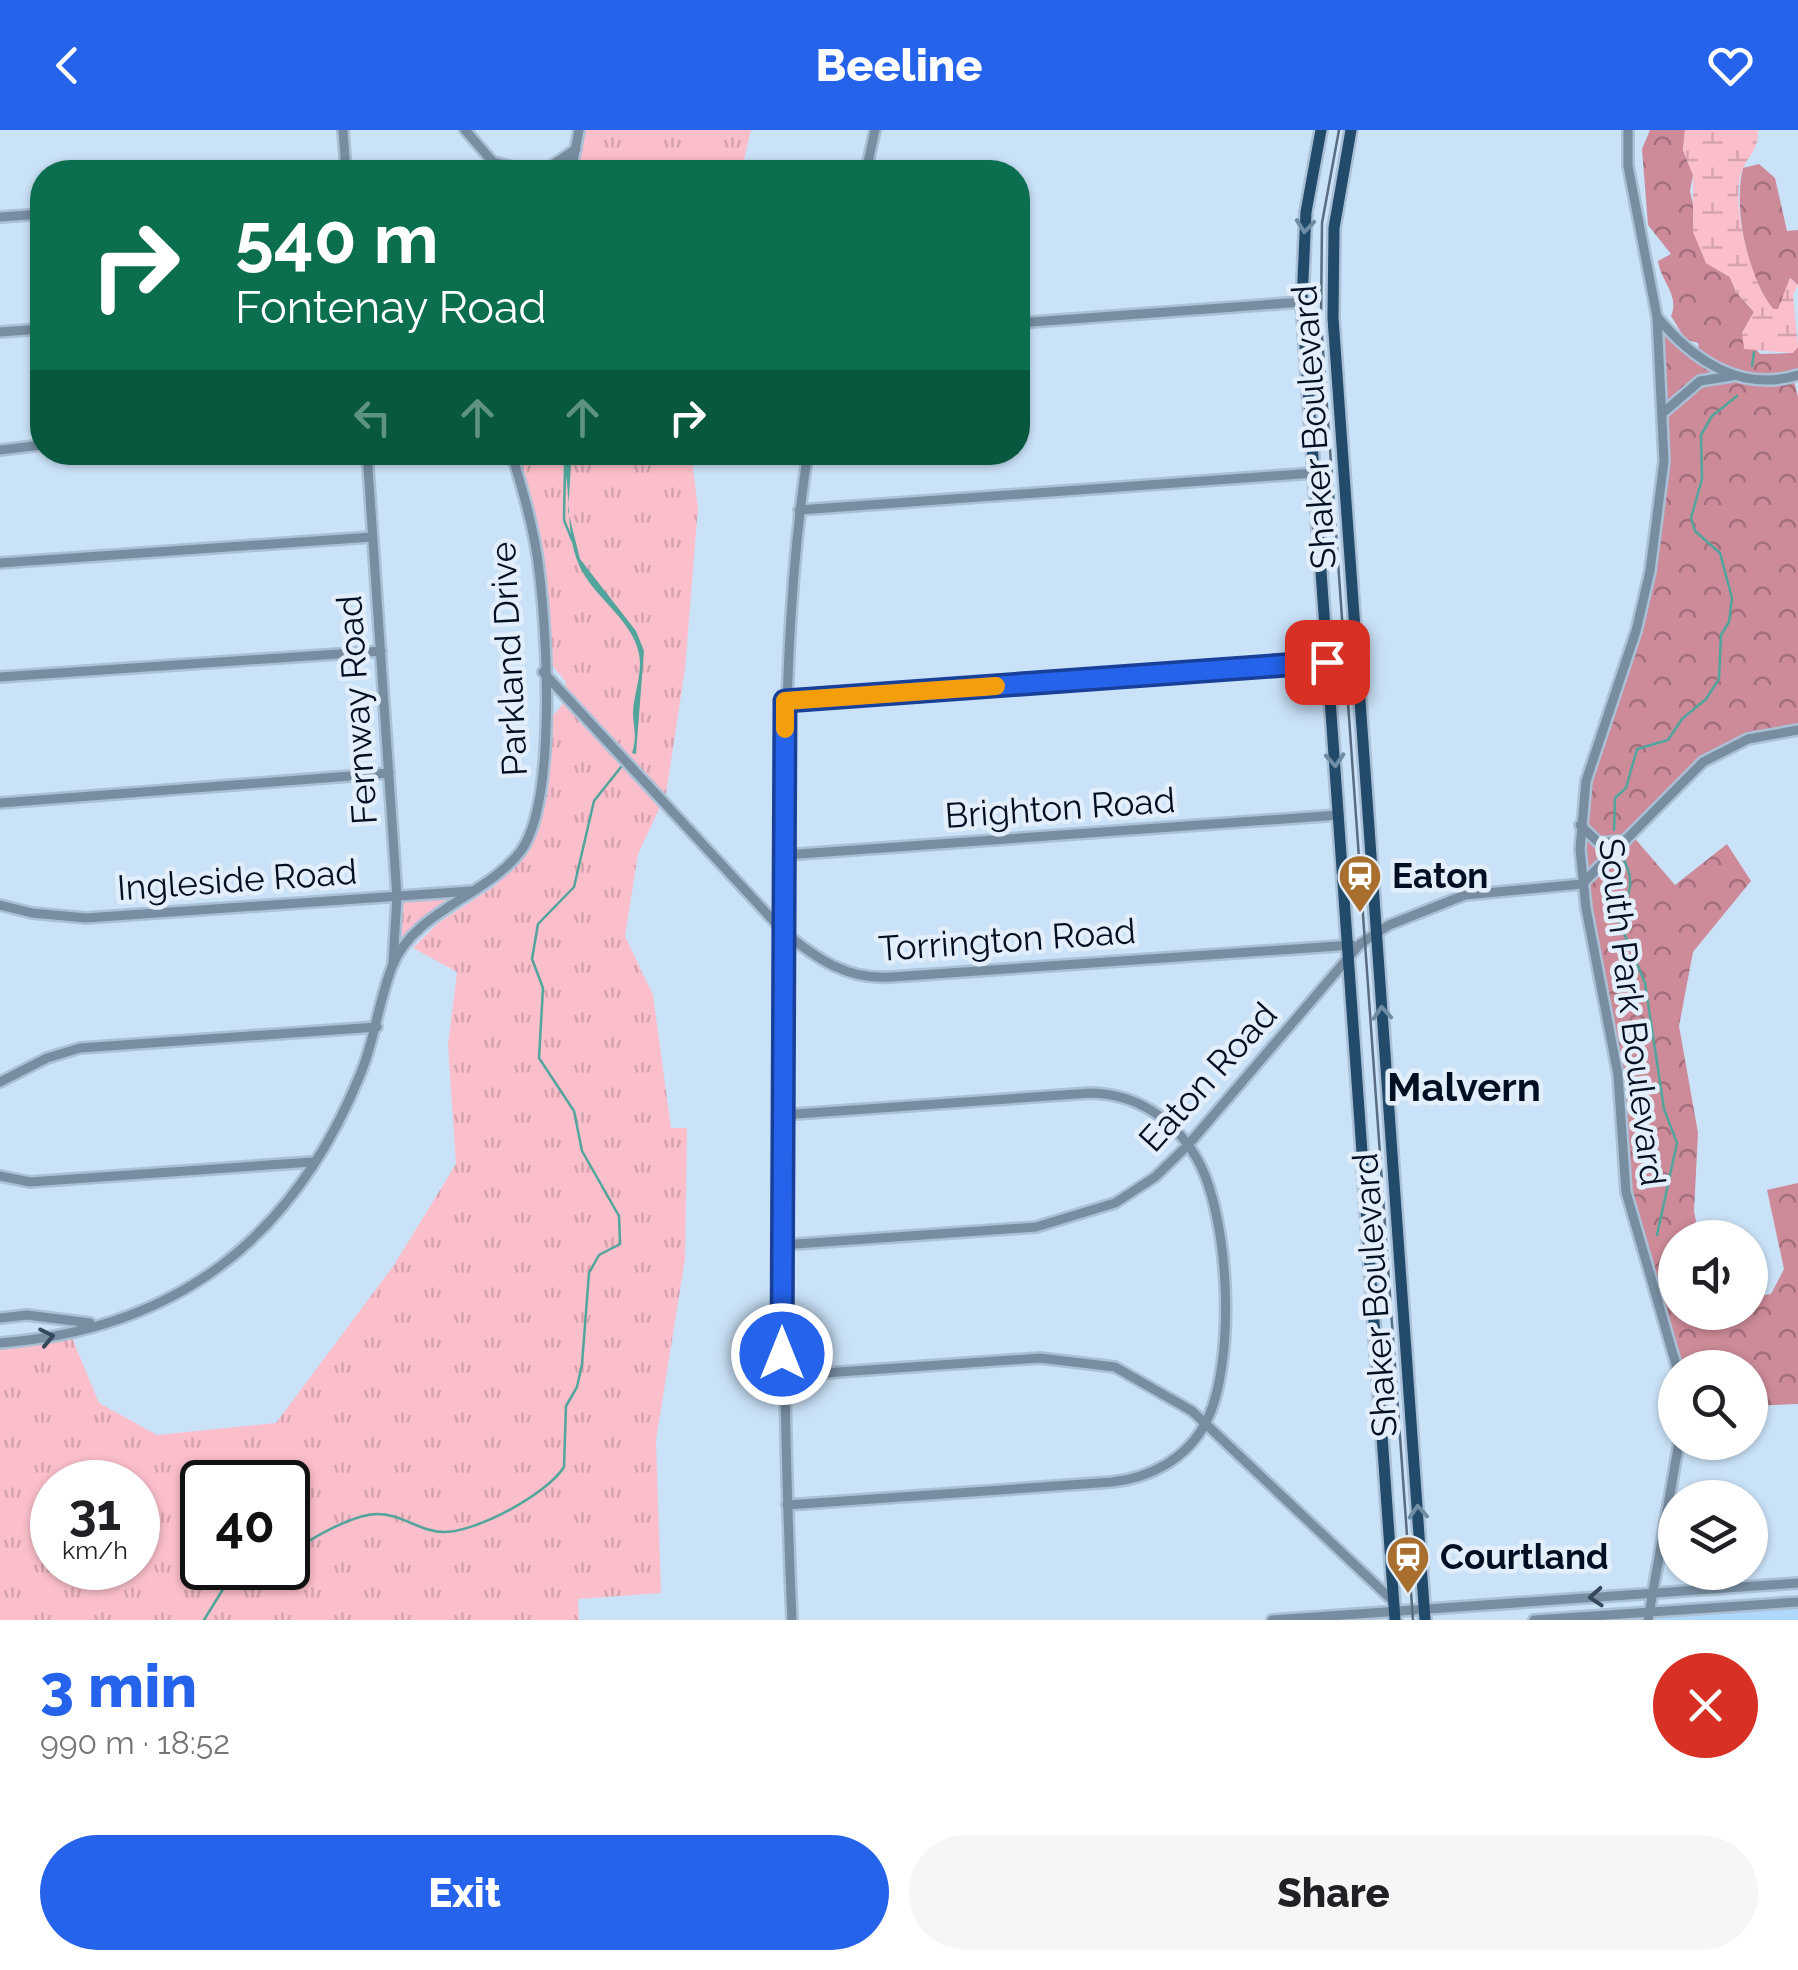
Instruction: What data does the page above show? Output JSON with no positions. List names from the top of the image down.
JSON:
{
  "streets": {
    "main road": ["Shaker Boulevard"],
    "street": [
      "Parkland Drive",
      "Fernway Road",
      "Brighton Road",
      "Ingleside Road",
      "Torrington Road",
      "South Park Boulevard",
      "Eaton Road"
    ]
  },
  "crossings": [
    ["Shaker Boulevard", "Brighton Road"],
    ["Shaker Boulevard", "Torrington Road"],
    ["Shaker Boulevard", "Eaton Road"],
    ["Parkland Drive", "Fernway Road"],
    ["Parkland Drive", "Ingleside Road"],
    ["Parkland Drive", "Torrington Road"],
    ["Fernway Road", "Ingleside Road"]
  ],
  "districts": ["Malvern"],
  "places": {
    "station": ["Eaton", "Courtland"]
  },
  "page": {
    "header": "Beeline",
    "turn": ["540 m", "Fontenay Road"],
    "speed": "31 km/h",
    "limit": "40",
    "heading": ["3 min", "990 m · 18:52"],
    "buttons": ["Exit", "Share"]
  }
}
